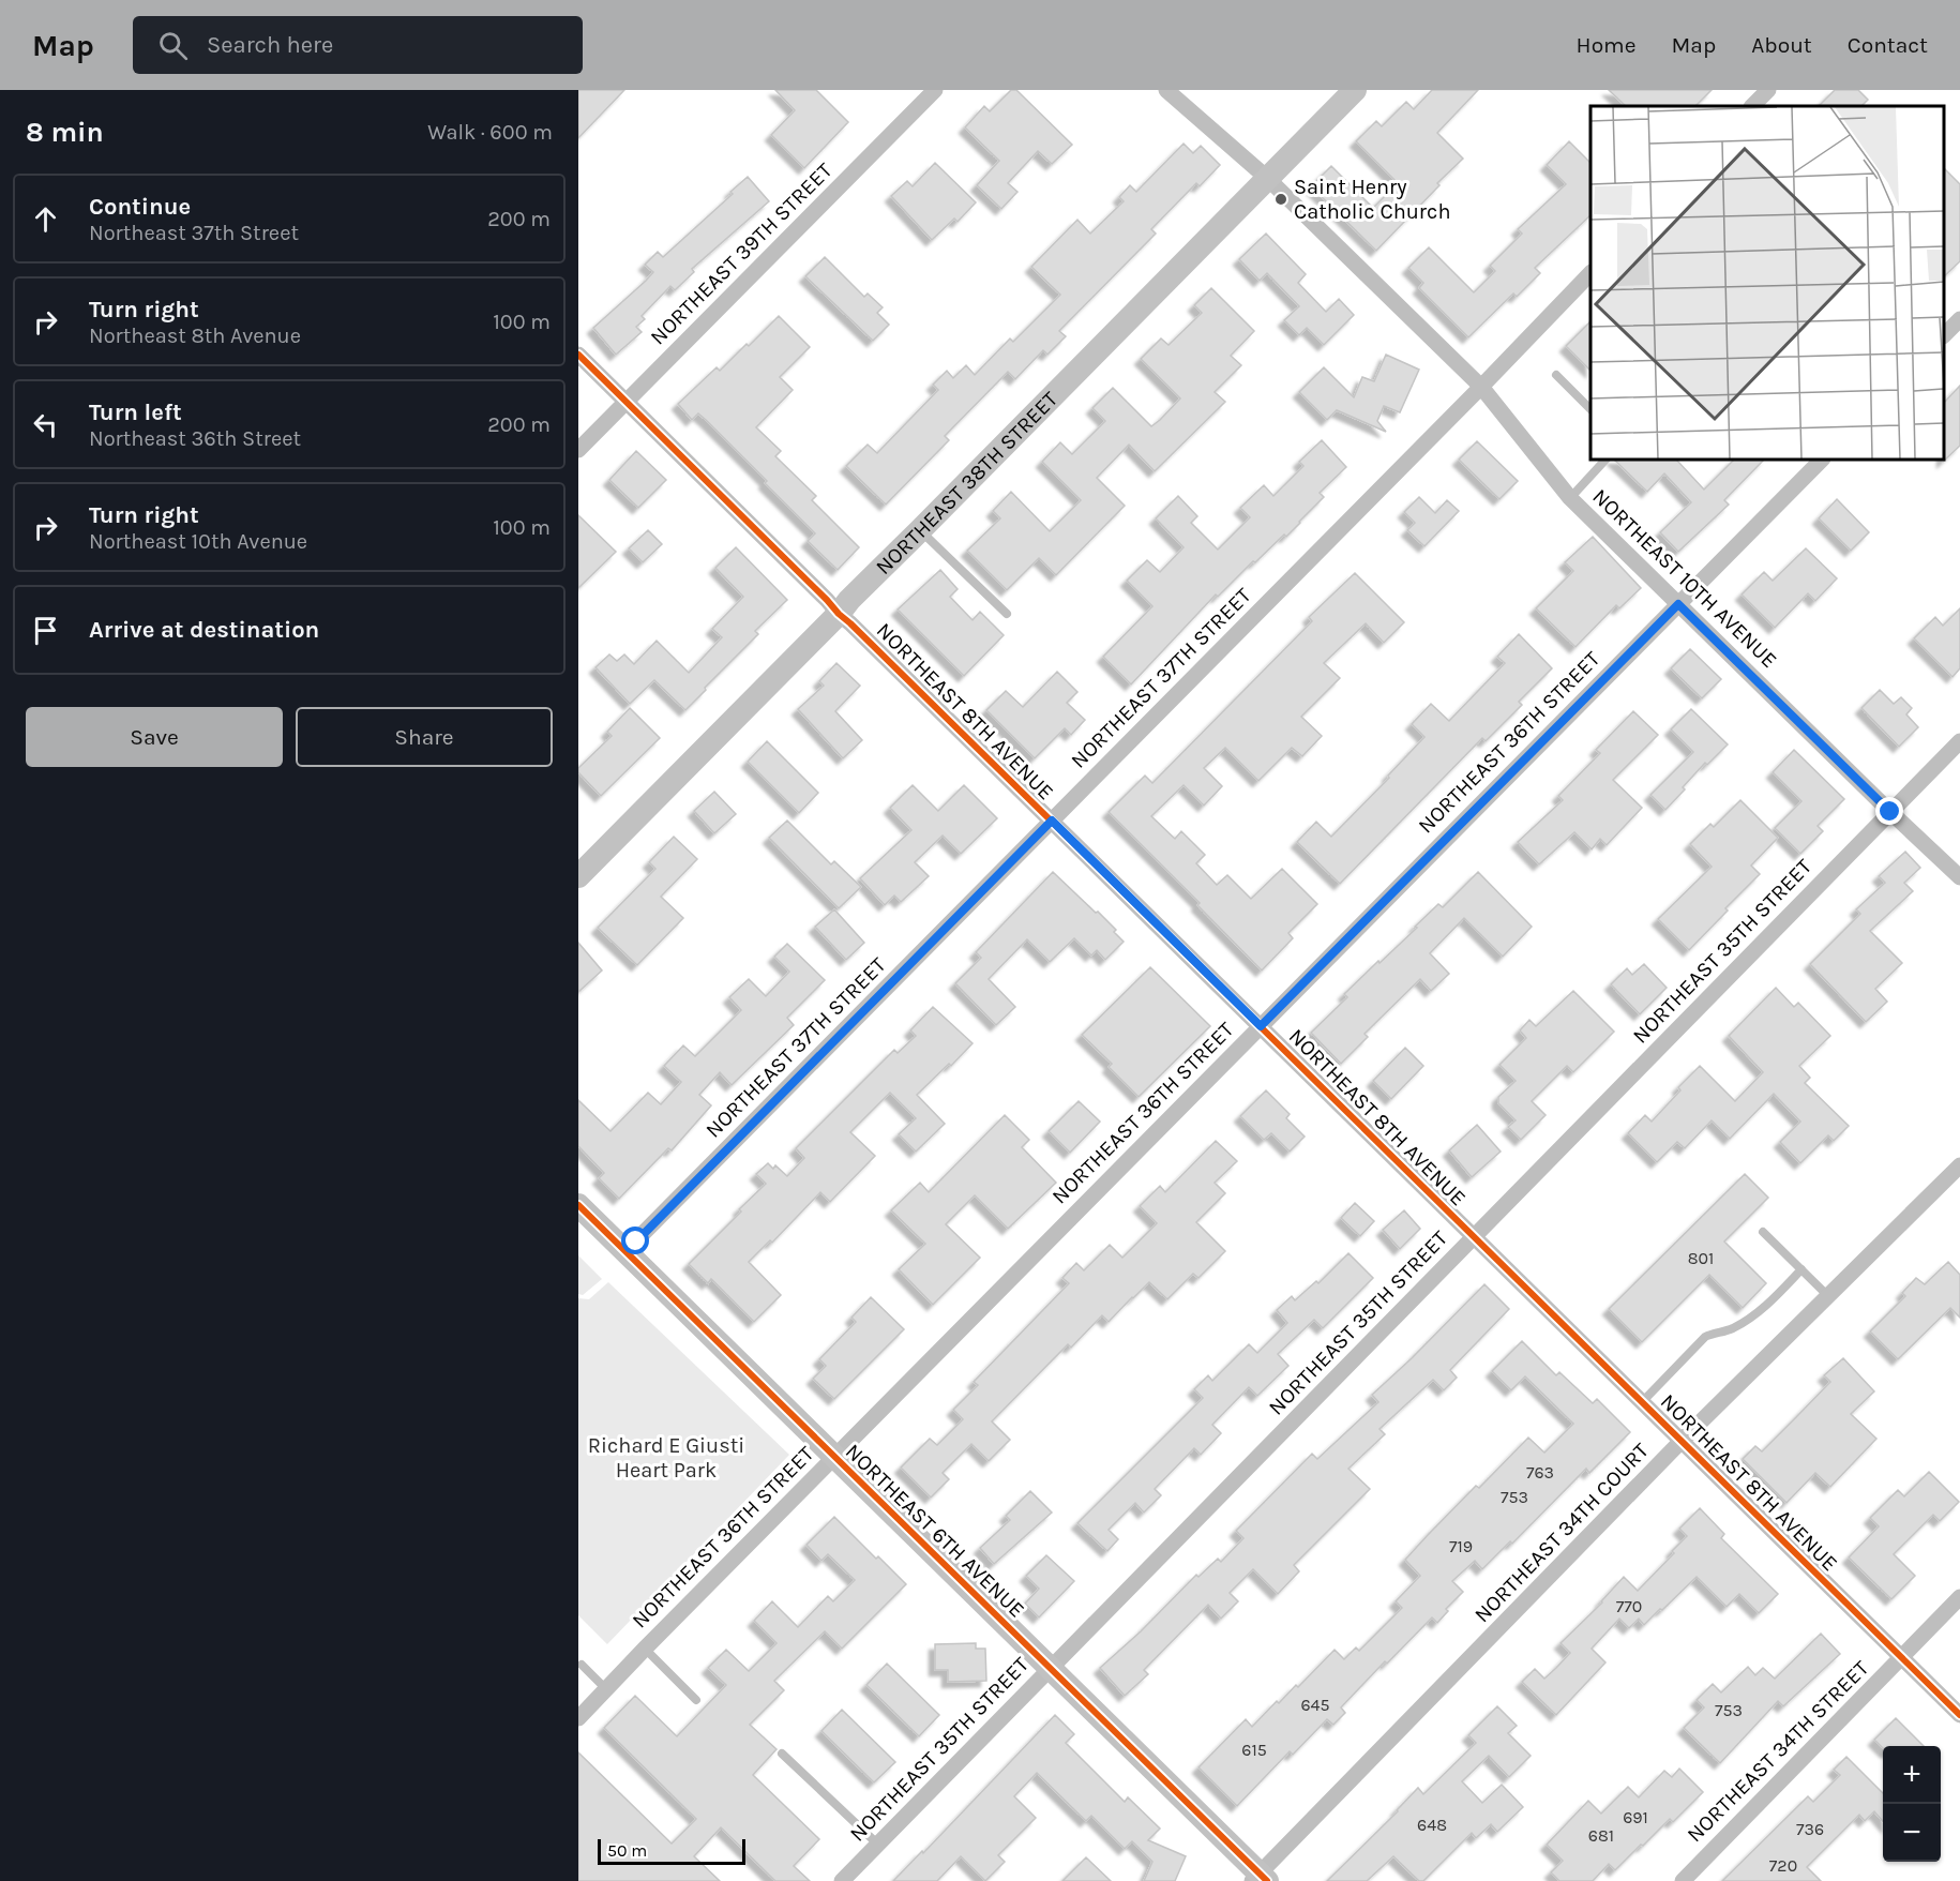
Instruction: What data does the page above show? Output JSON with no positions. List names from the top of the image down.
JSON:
{
  "streets": {
    "street": [
      "NORTHEAST 39TH STREET",
      "NORTHEAST 38TH STREET",
      "NORTHEAST 10TH AVENUE",
      "NORTHEAST 37TH STREET",
      "NORTHEAST 8TH AVENUE",
      "NORTHEAST 36TH STREET",
      "NORTHEAST 35TH STREET",
      "NORTHEAST 6TH AVENUE",
      "NORTHEAST 34TH COURT",
      "NORTHEAST 34TH STREET"
    ]
  },
  "crossings": [
    ["NORTHEAST 39TH STREET", "NORTHEAST 8TH AVENUE"],
    ["NORTHEAST 38TH STREET", "NORTHEAST 10TH AVENUE"],
    ["NORTHEAST 38TH STREET", "NORTHEAST 8TH AVENUE"],
    ["NORTHEAST 10TH AVENUE", "NORTHEAST 37TH STREET"],
    ["NORTHEAST 10TH AVENUE", "NORTHEAST 36TH STREET"],
    ["NORTHEAST 10TH AVENUE", "NORTHEAST 35TH STREET"],
    ["NORTHEAST 37TH STREET", "NORTHEAST 8TH AVENUE"],
    ["NORTHEAST 37TH STREET", "NORTHEAST 6TH AVENUE"],
    ["NORTHEAST 8TH AVENUE", "NORTHEAST 36TH STREET"],
    ["NORTHEAST 8TH AVENUE", "NORTHEAST 35TH STREET"],
    ["NORTHEAST 8TH AVENUE", "NORTHEAST 34TH COURT"],
    ["NORTHEAST 8TH AVENUE", "NORTHEAST 34TH STREET"],
    ["NORTHEAST 36TH STREET", "NORTHEAST 6TH AVENUE"],
    ["NORTHEAST 35TH STREET", "NORTHEAST 6TH AVENUE"],
    ["NORTHEAST 6TH AVENUE", "NORTHEAST 34TH COURT"]
  ],
  "parks": ["Richard E Giusti Heart Park"],
  "places": ["Saint Henry Catholic Church"],
  "house_numbers": [
    "801",
    "763",
    "753",
    "719",
    "770",
    "645",
    "753",
    "615",
    "691",
    "648",
    "736",
    "681",
    "720"
  ],
  "scale_bar": "50 m",
  "page": {
    "header": "Map",
    "search": "Search here",
    "nav": [
      "Home",
      "Map",
      "About",
      "Contact"
    ],
    "heading": ["8 min", "Walk · 600 m"],
    "list": [
      ["Continue", "Northeast 37th Street", "200 m"],
      ["Turn right", "Northeast 8th Avenue", "100 m"],
      ["Turn left", "Northeast 36th Street", "200 m"],
      ["Turn right", "Northeast 10th Avenue", "100 m"],
      "Arrive at destination"
    ],
    "buttons": ["Save", "Share"],
    "map_buttons": ["+", "−"],
    "scale": "50 m"
  }
}
